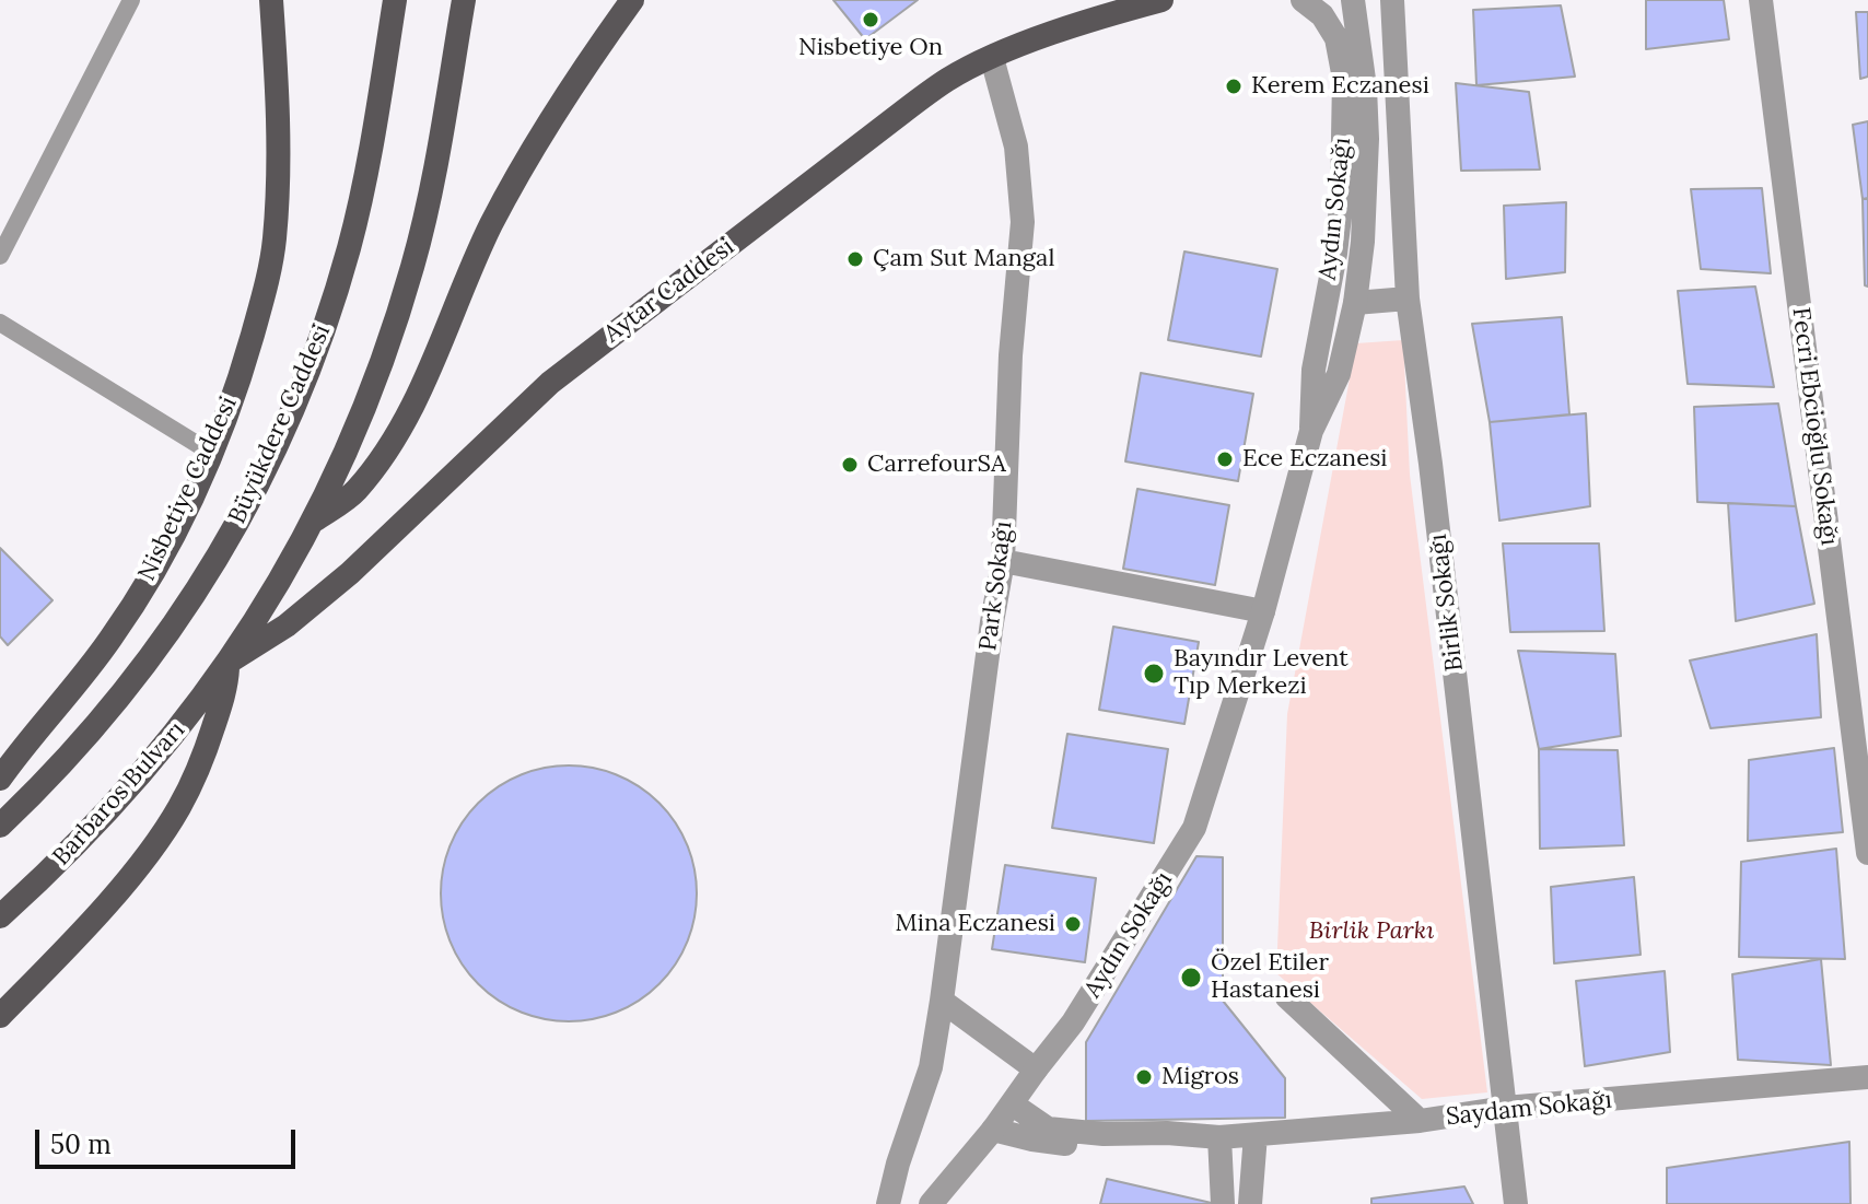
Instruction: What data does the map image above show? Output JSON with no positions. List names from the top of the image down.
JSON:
{
  "streets": {
    "main road": [
      "Aytar Caddesi",
      "Büyükdere Caddesi",
      "Nisbetiye Caddesi",
      "Barbaros Bulvarı"
    ],
    "street": [
      "Aydın Sokağı",
      "Fecri Ebcioğlu Sokağı",
      "Park Sokağı",
      "Birlik Sokağı",
      "Saydam Sokağı"
    ]
  },
  "crossings": [
    ["Aydın Sokağı", "Saydam Sokağı"],
    ["Aytar Caddesi", "Park Sokağı"],
    ["Aytar Caddesi", "Barbaros Bulvarı"],
    ["Birlik Sokağı", "Saydam Sokağı"]
  ],
  "parks": ["Birlik Parkı"],
  "places": [
    "Nisbetiye On",
    "Kerem Eczanesi",
    "Çam Sut Mangal",
    "Ece Eczanesi",
    "CarrefourSA",
    "Bayındır Levent Tıp Merkezi",
    "Mina Eczanesi",
    "Özel Etiler Hastanesi",
    "Migros"
  ],
  "scale_bar": "50 m"
}
